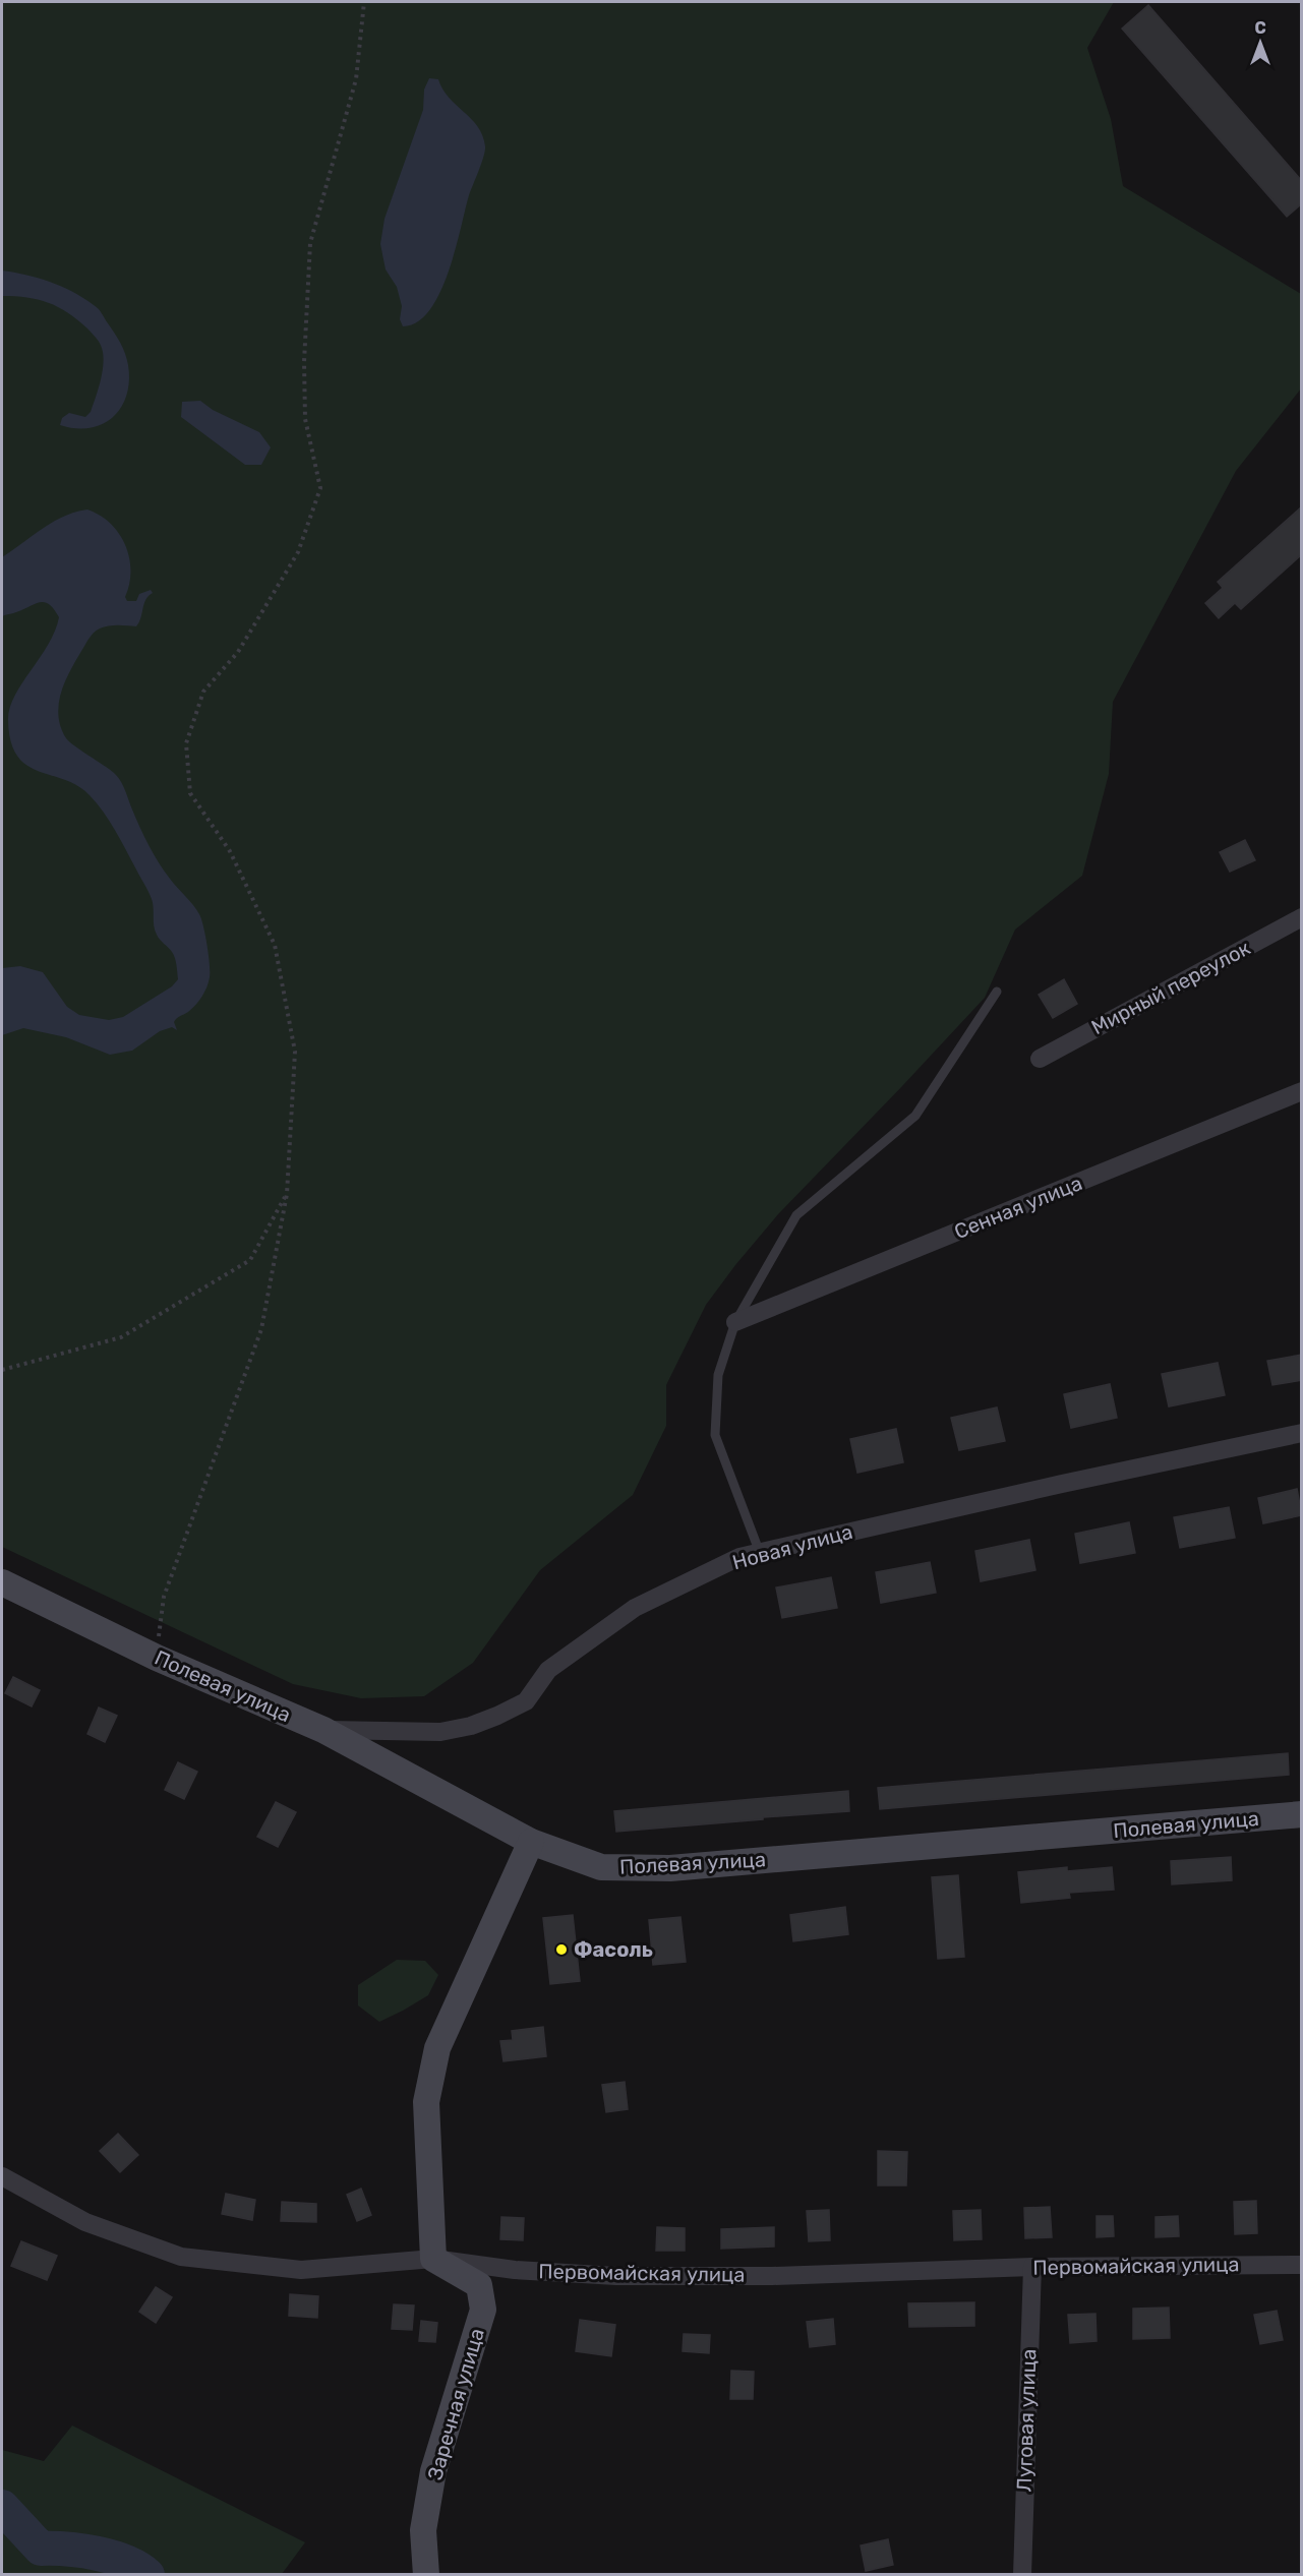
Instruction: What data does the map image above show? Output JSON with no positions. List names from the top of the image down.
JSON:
{
  "streets": {
    "street": [
      "Мирный переулок",
      "Сенная улица",
      "Новая улица",
      "Полевая улица",
      "Первомайская улица",
      "Заречная улица",
      "Луговая улица"
    ]
  },
  "crossings": [
    ["Новая улица", "Полевая улица"],
    ["Первомайская улица", "Заречная улица"],
    ["Первомайская улица", "Луговая улица"]
  ],
  "places": ["Фасоль"],
  "north": "top"
}
